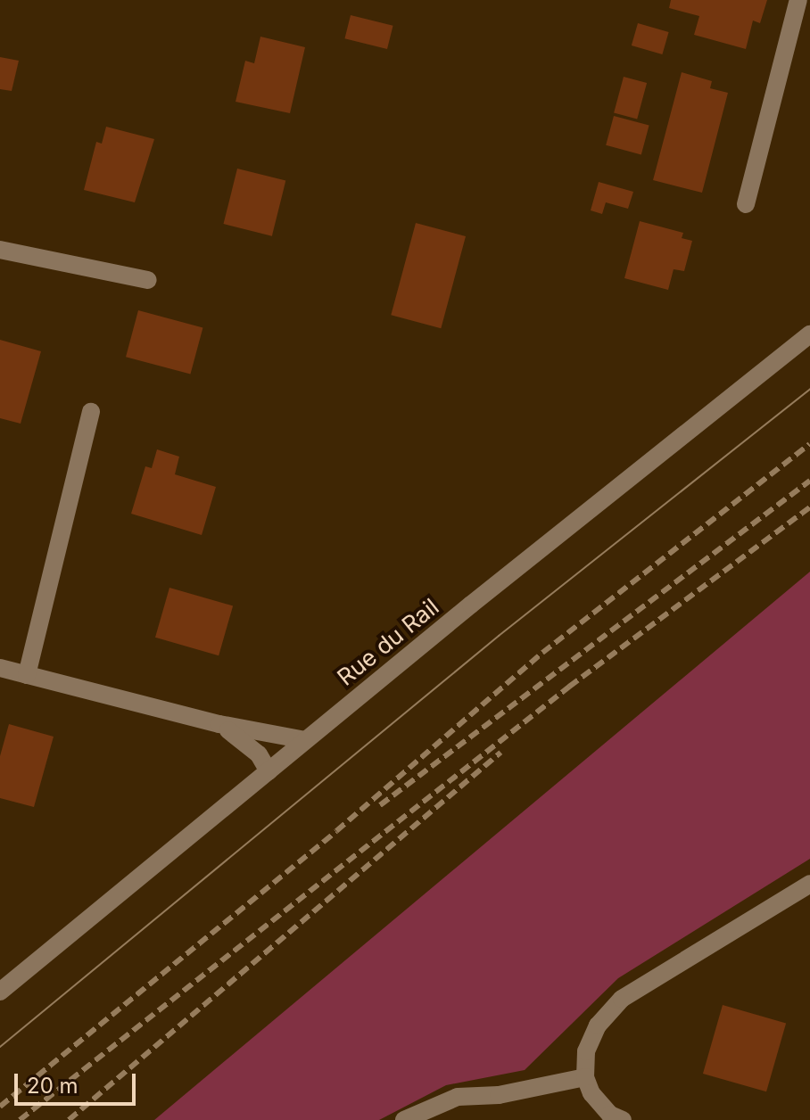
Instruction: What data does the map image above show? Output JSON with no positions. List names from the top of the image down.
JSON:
{
  "streets": {
    "street": ["Rue du Rail"]
  },
  "scale_bar": "20 m"
}
